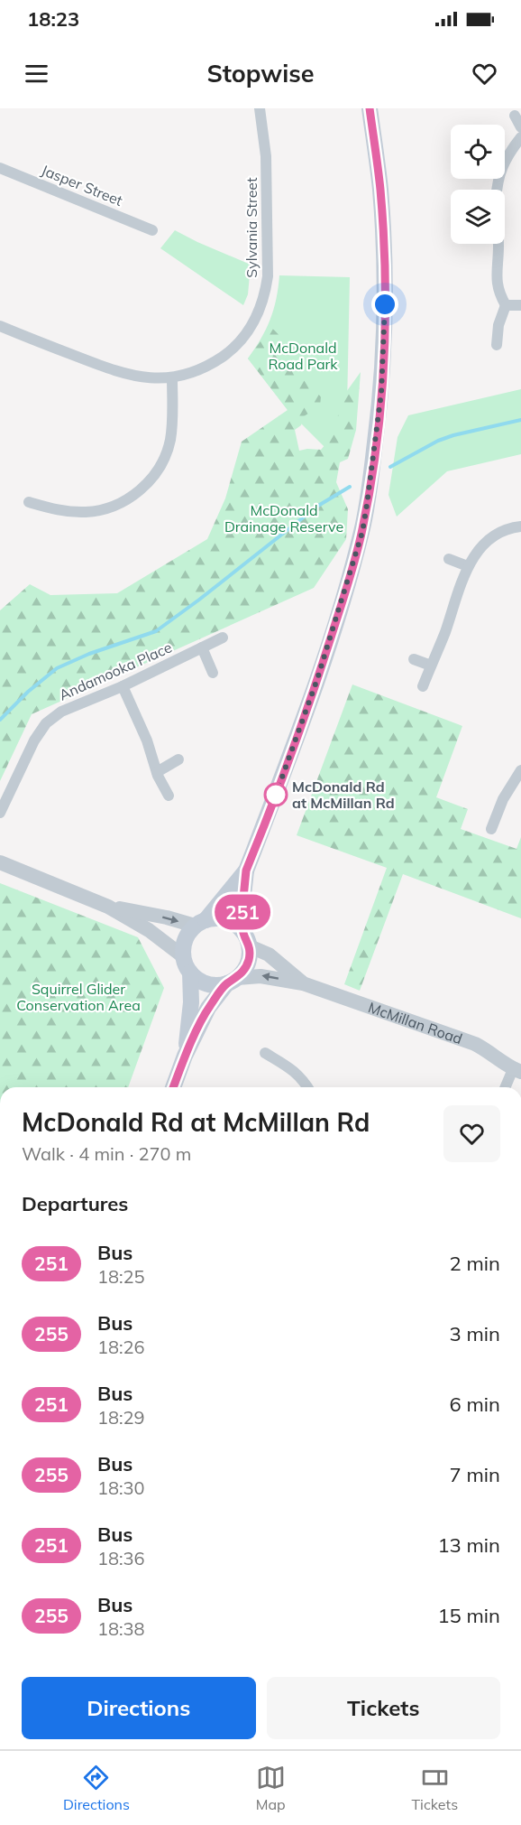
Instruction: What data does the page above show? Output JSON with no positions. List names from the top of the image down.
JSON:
{
  "streets": {
    "street": [
      "Jasper Street",
      "Sylvania Street",
      "Andamooka Place",
      "McMillan Road"
    ]
  },
  "parks": ["McDonald Road Park", "McDonald Drainage Reserve", "Squirrel Glider Conservation Area"],
  "places": ["McDonald Rd at McMillan Rd"],
  "lines": ["bus line 251"],
  "page": {
    "status": "18:23",
    "header": "Stopwise",
    "on_map": "251",
    "heading": [
      ["McDonald Rd at McMillan Rd", "Walk · 4 min · 270 m"],
      "Departures"
    ],
    "list": [
      {
        "mark": "251",
        "name": "Bus",
        "note": "18:25",
        "value": "2 min"
      },
      {
        "mark": "255",
        "name": "Bus",
        "note": "18:26",
        "value": "3 min"
      },
      {
        "mark": "251",
        "name": "Bus",
        "note": "18:29",
        "value": "6 min"
      },
      {
        "mark": "255",
        "name": "Bus",
        "note": "18:30",
        "value": "7 min"
      },
      {
        "mark": "251",
        "name": "Bus",
        "note": "18:36",
        "value": "13 min"
      },
      {
        "mark": "255",
        "name": "Bus",
        "note": "18:38",
        "value": "15 min"
      }
    ],
    "buttons": ["Directions", "Tickets"],
    "tabs": ["Directions", "Map", "Tickets"]
  }
}
